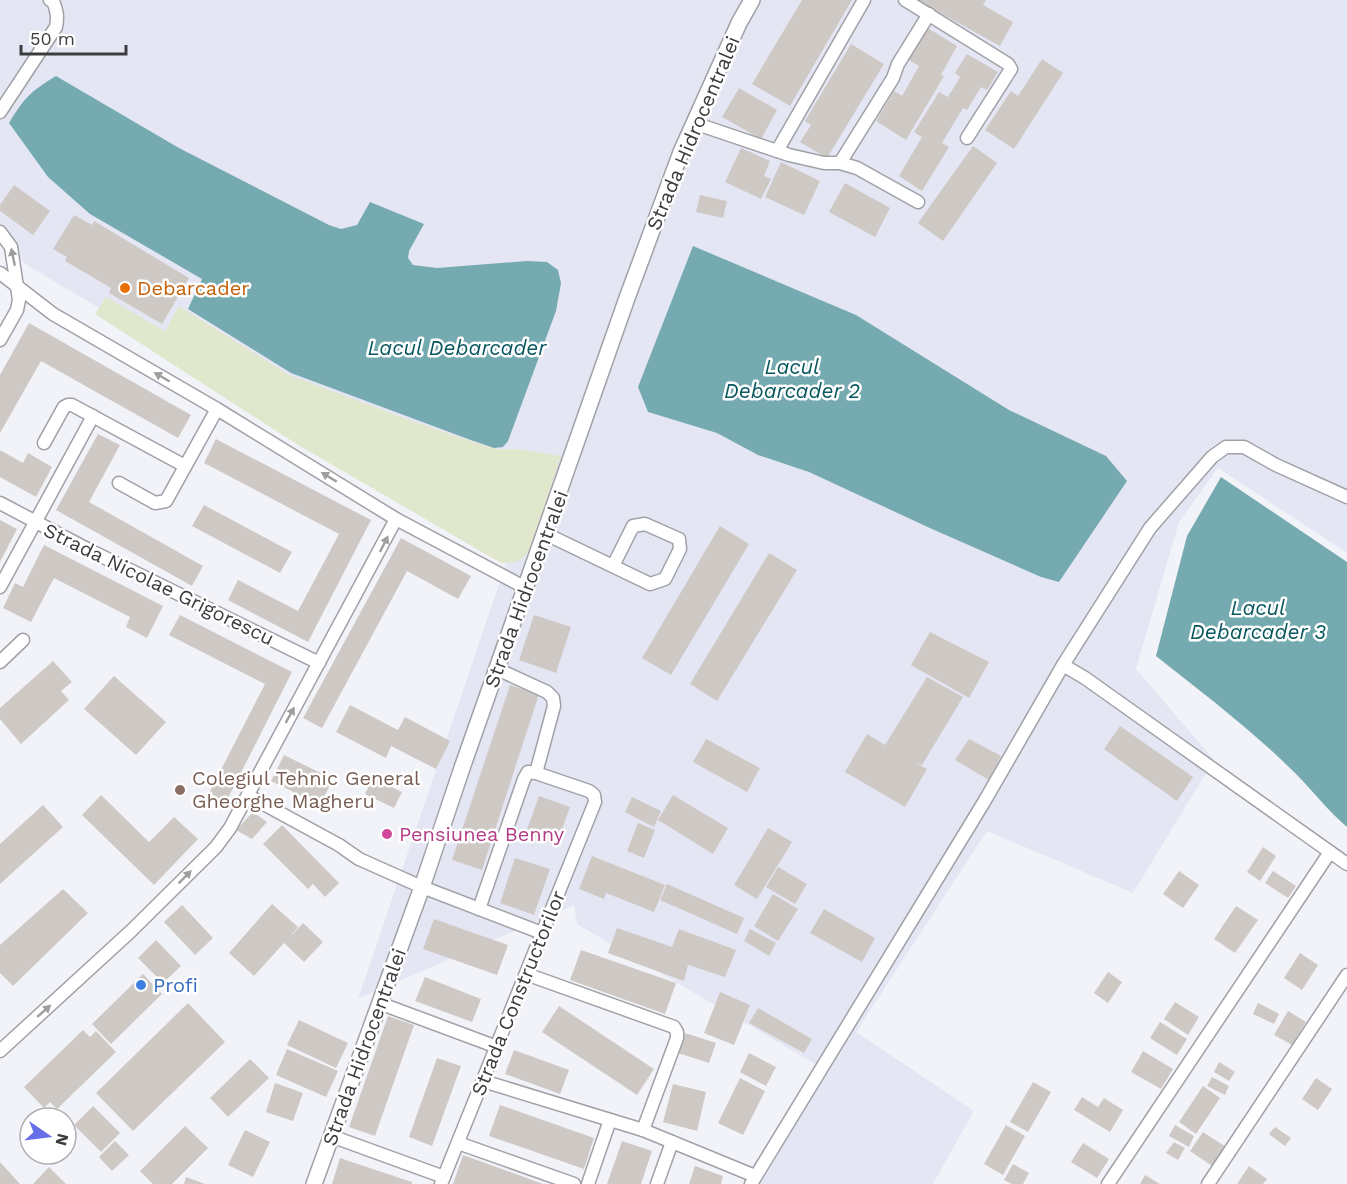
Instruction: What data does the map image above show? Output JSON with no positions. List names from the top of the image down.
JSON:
{
  "streets": {
    "street": ["Strada Hidrocentralei", "Strada Nicolae Grigorescu", "Strada Constructorilor"]
  },
  "water": ["Lacul Debarcader", "Lacul Debarcader 2", "Lacul Debarcader 3"],
  "places": [
    "Debarcader",
    "Colegiul Tehnic General Gheorghe Magheru",
    "Pensiunea Benny",
    "Profi"
  ],
  "scale_bar": "50 m",
  "north": "right"
}
